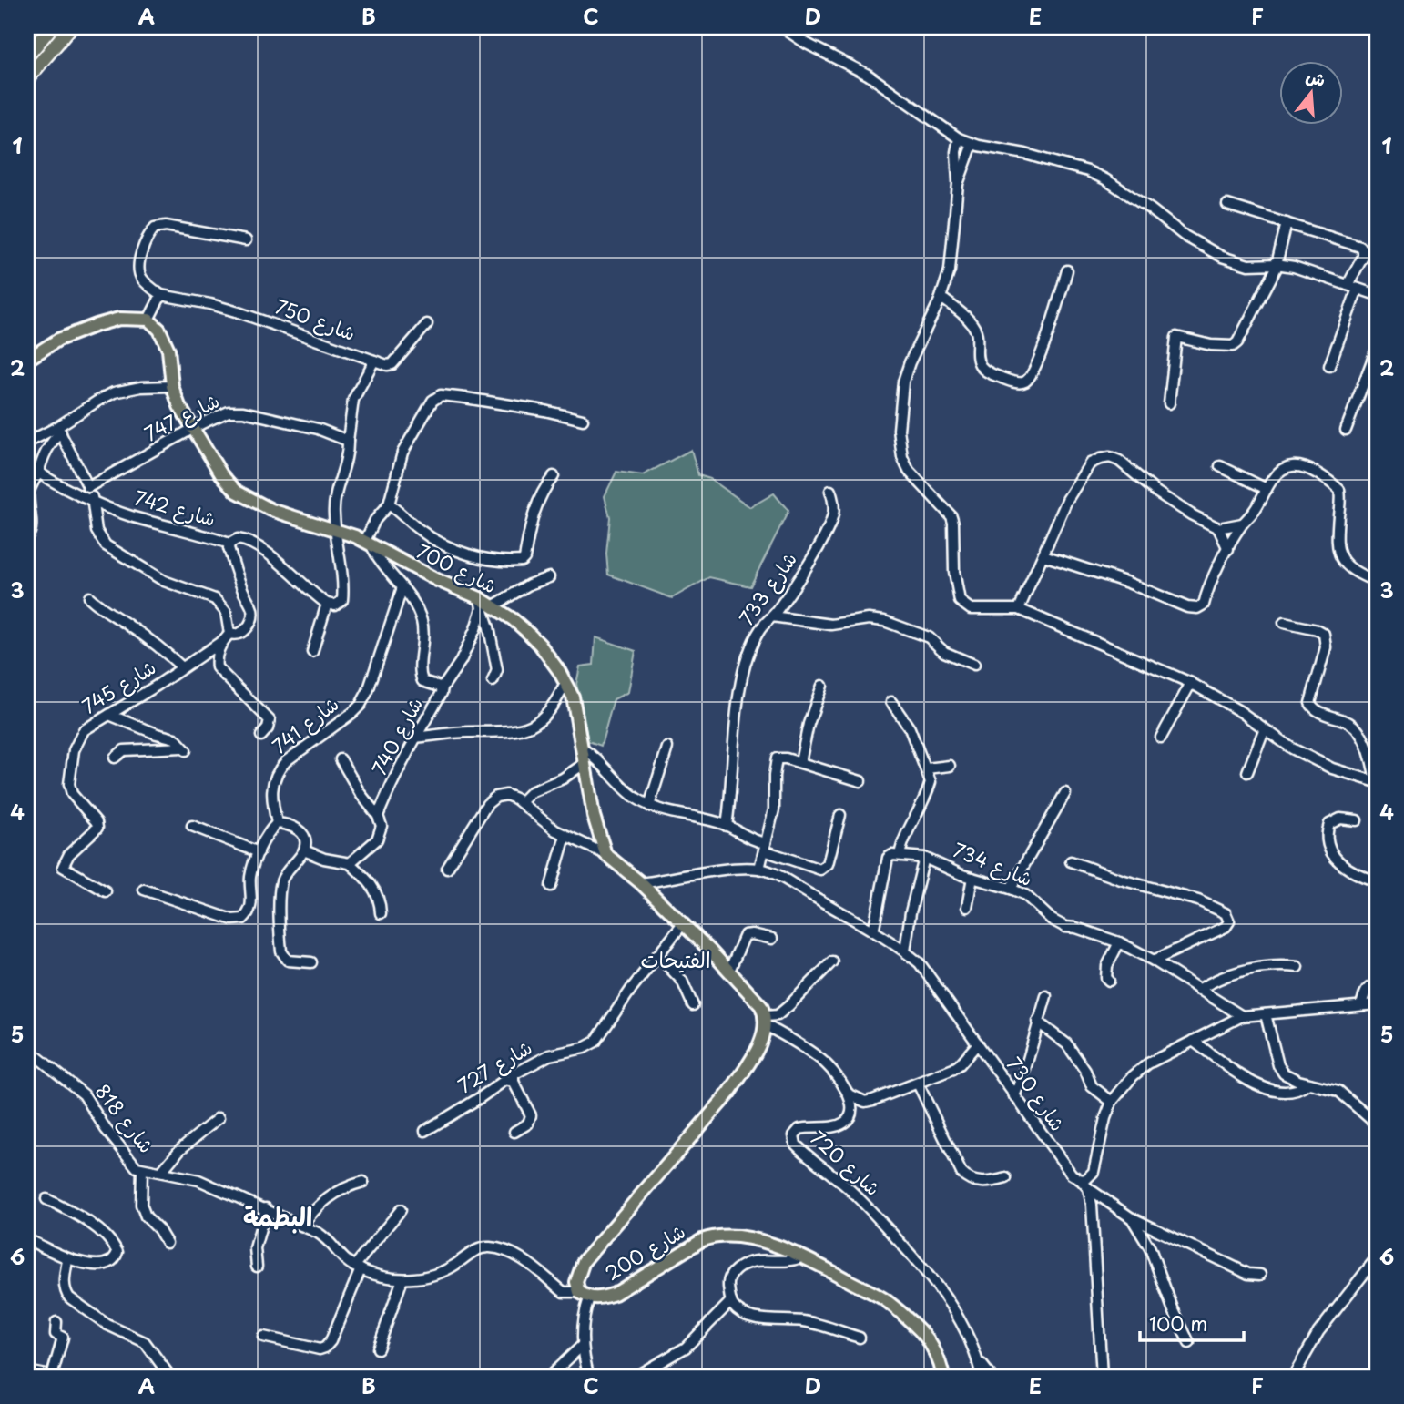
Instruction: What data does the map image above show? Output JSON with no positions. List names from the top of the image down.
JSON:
{
  "streets": {
    "main road": ["شارع 700", "شارع 200"],
    "street": [
      "شارع 750",
      "شارع 747",
      "شارع 742",
      "شارع 733",
      "شارع 745",
      "شارع 741",
      "شارع 740",
      "شارع 734",
      "شارع 727",
      "شارع 730",
      "شارع 818",
      "شارع 720"
    ]
  },
  "crossings": [
    ["شارع 750", "شارع 747"],
    ["شارع 747", "شارع 700"],
    ["شارع 742", "شارع 745"],
    ["شارع 700", "شارع 740"],
    ["شارع 741", "شارع 740"],
    ["شارع 818", "شارع 200"]
  ],
  "districts": ["الفتيحات", "البطمة"],
  "scale_bar": "100 m",
  "north": "top",
  "grid": {
    "columns": [
      "A",
      "B",
      "C",
      "D",
      "E",
      "F"
    ],
    "rows": [
      "1",
      "2",
      "3",
      "4",
      "5",
      "6"
    ]
  }
}
